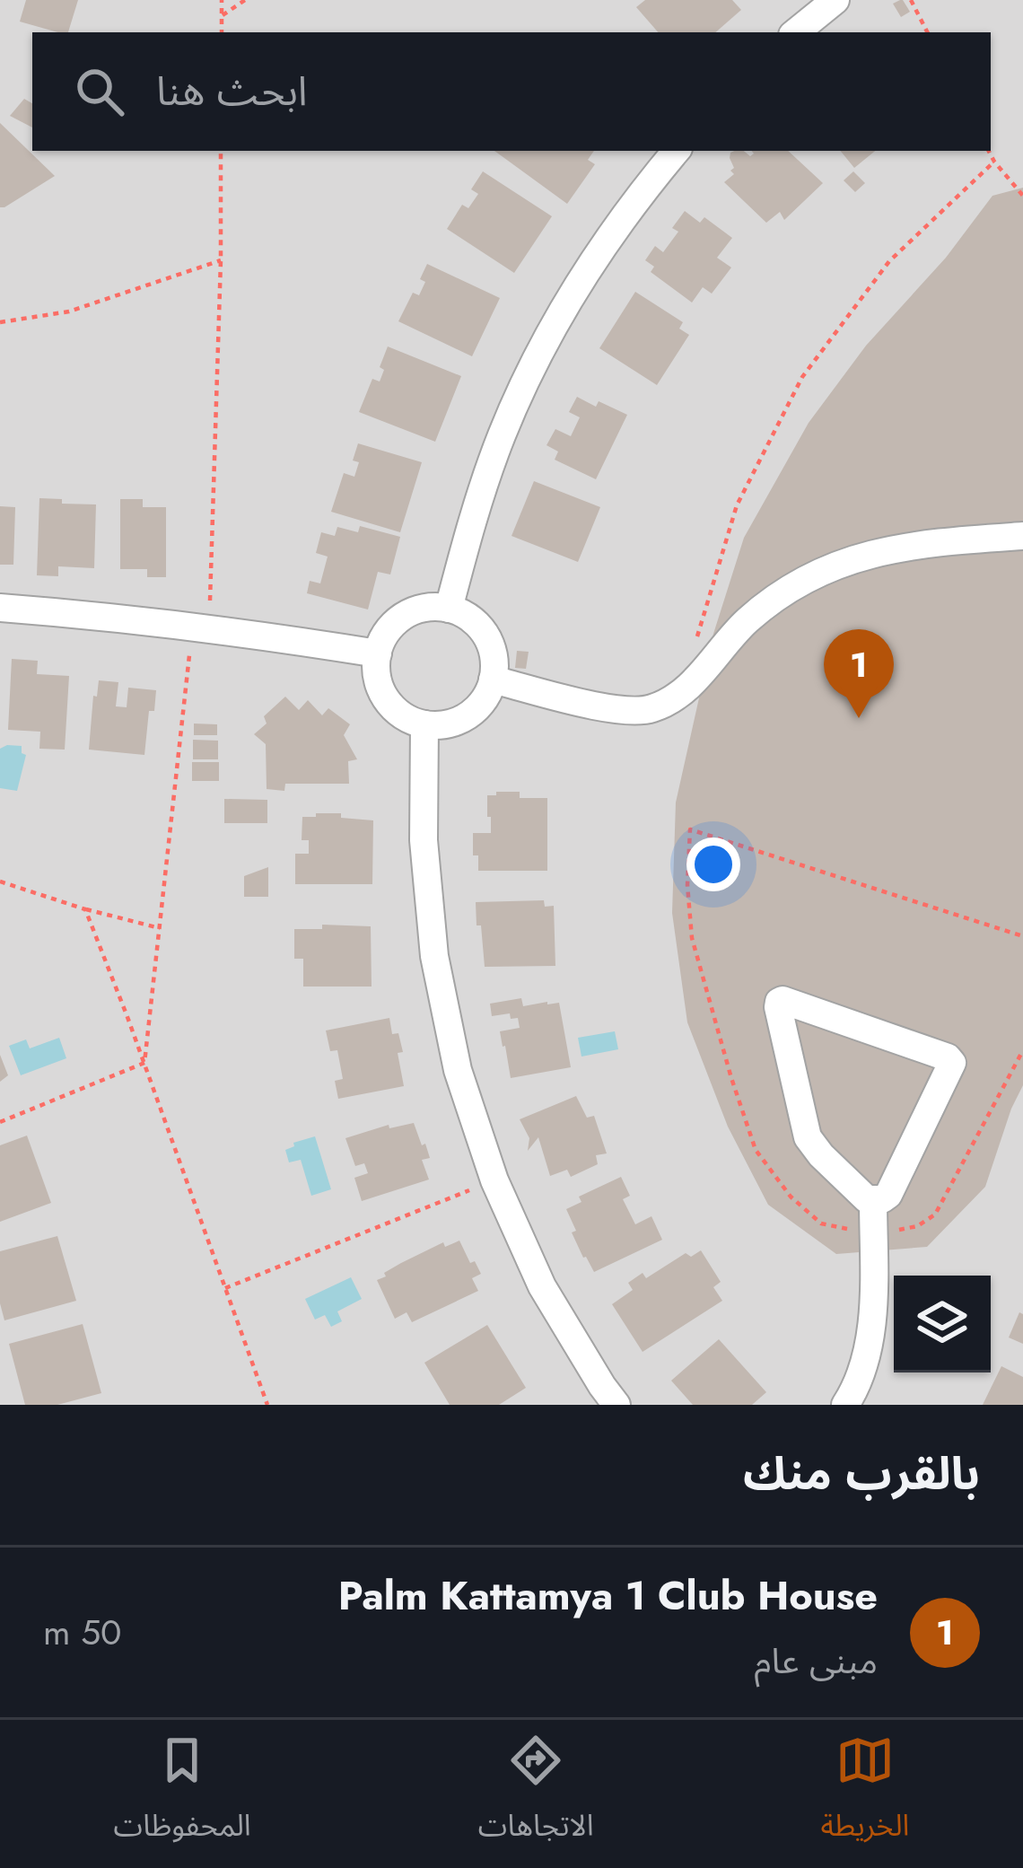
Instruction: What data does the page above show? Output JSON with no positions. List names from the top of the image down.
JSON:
{
  "page": {
    "search": "ابحث هنا",
    "pins": "1",
    "heading": "بالقرب منك",
    "list": [
      {
        "mark": "1",
        "name": "Palm Kattamya 1 Club House",
        "note": "مبنى عام",
        "value": "50 m"
      }
    ],
    "nav": ["الخريطة", "الاتجاهات", "المحفوظات"]
  }
}
